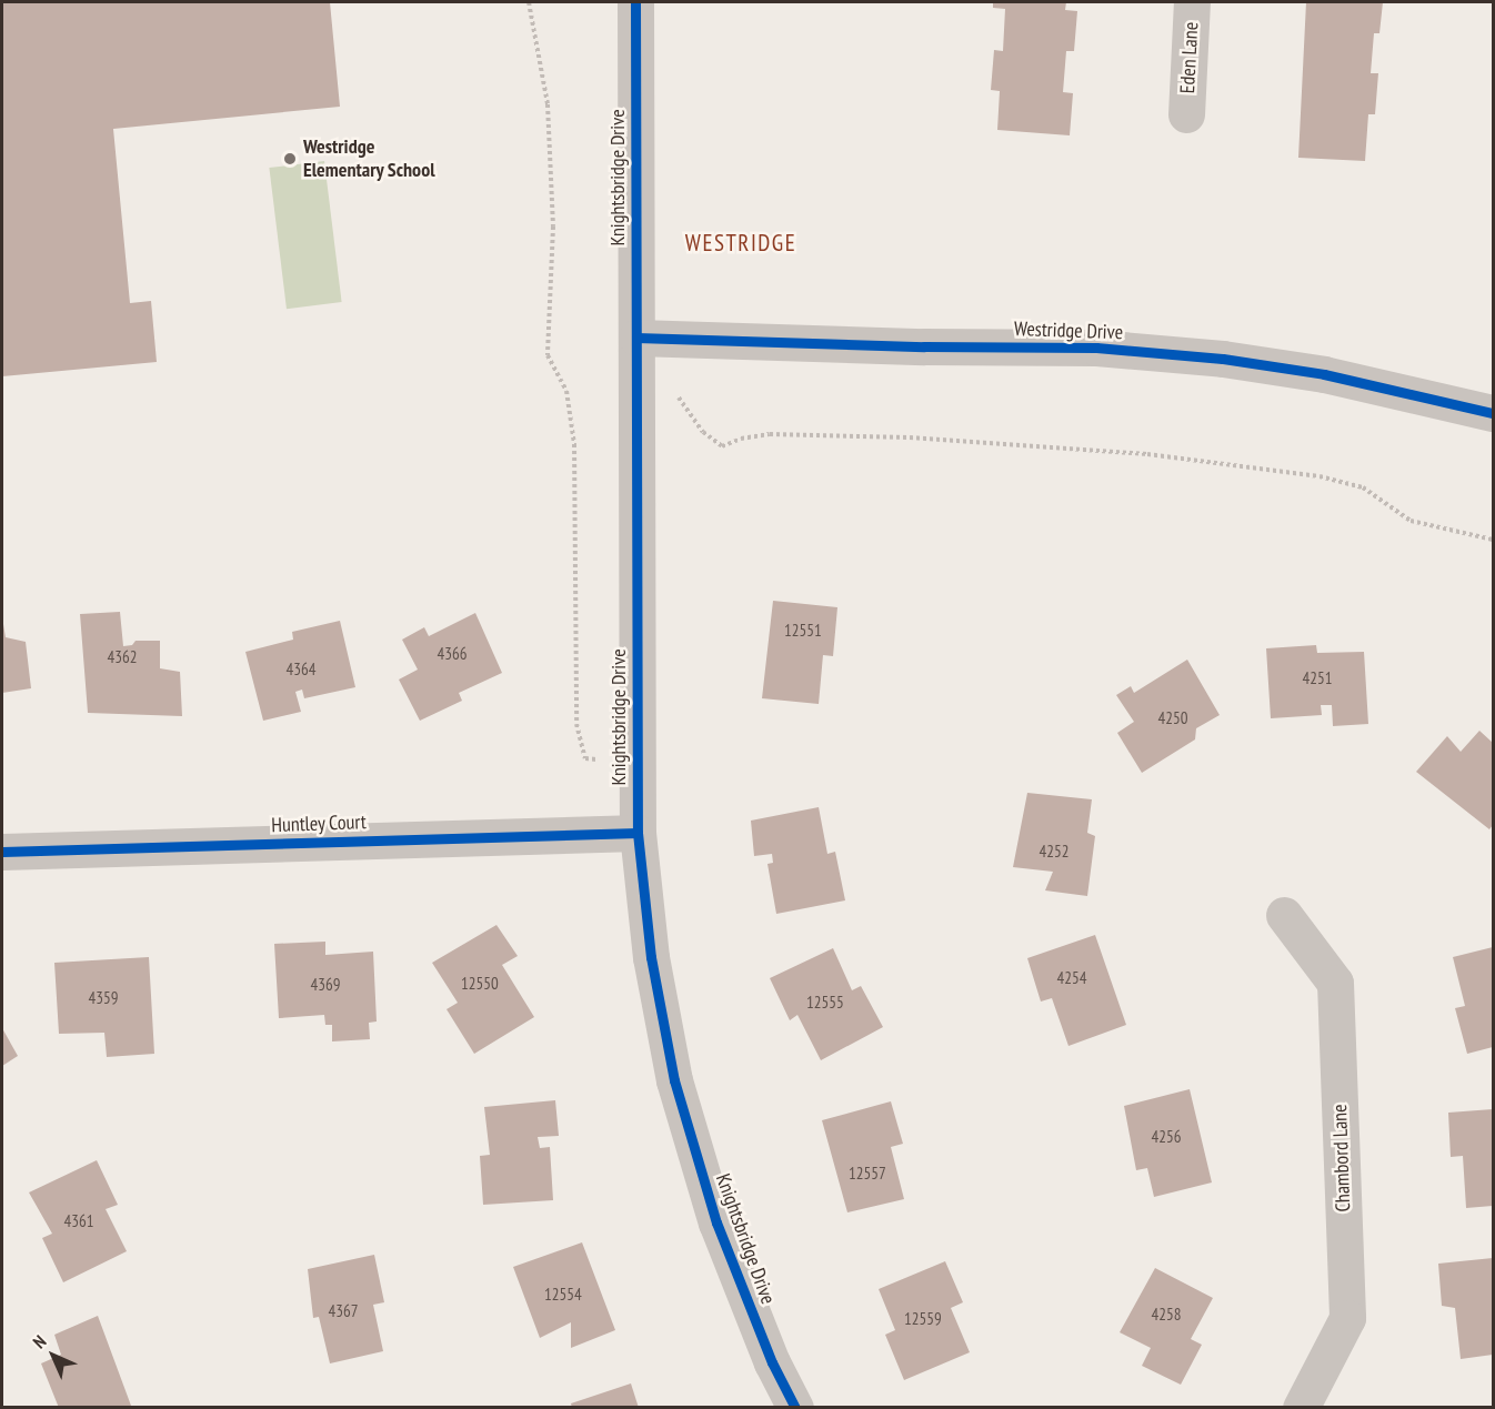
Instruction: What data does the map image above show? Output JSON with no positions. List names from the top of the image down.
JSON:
{
  "streets": {
    "street": [
      "Eden Lane",
      "Knightsbridge Drive",
      "Westridge Drive",
      "Huntley Court",
      "Chambord Lane"
    ]
  },
  "crossings": [
    ["Knightsbridge Drive", "Westridge Drive"],
    ["Knightsbridge Drive", "Huntley Court"]
  ],
  "districts": ["WESTRIDGE"],
  "places": ["Westridge Elementary School"],
  "house_numbers": [
    "12551",
    "4366",
    "4362",
    "4364",
    "4251",
    "4250",
    "4252",
    "4254",
    "12550",
    "4369",
    "4359",
    "12555",
    "4256",
    "12557",
    "4361",
    "12554",
    "4367",
    "4258",
    "12559"
  ],
  "north": "top left"
}
